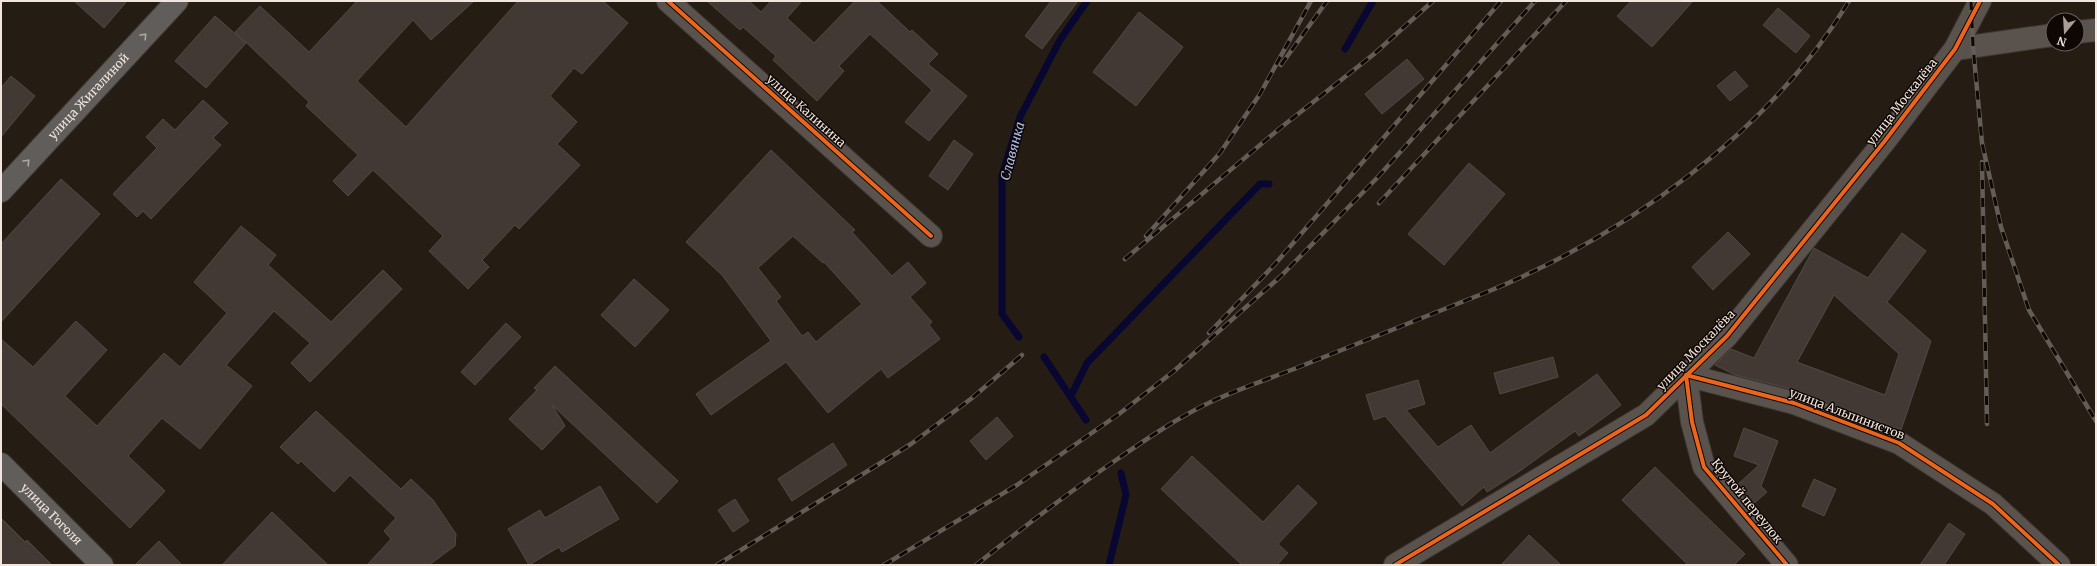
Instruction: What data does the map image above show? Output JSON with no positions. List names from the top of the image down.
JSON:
{
  "streets": {
    "main road": ["улица Жигалиной", "улица Гоголя"],
    "street": [
      "улица Москалёва",
      "улица Калинина",
      "улица Альпинистов",
      "Крутой переулок"
    ]
  },
  "crossings": [
    ["улица Москалёва", "улица Альпинистов"],
    ["улица Москалёва", "Крутой переулок"],
    ["улица Альпинистов", "Крутой переулок"]
  ],
  "one_way": ["улица Жигалиной"],
  "water": ["Славянка"],
  "north": "bottom"
}
